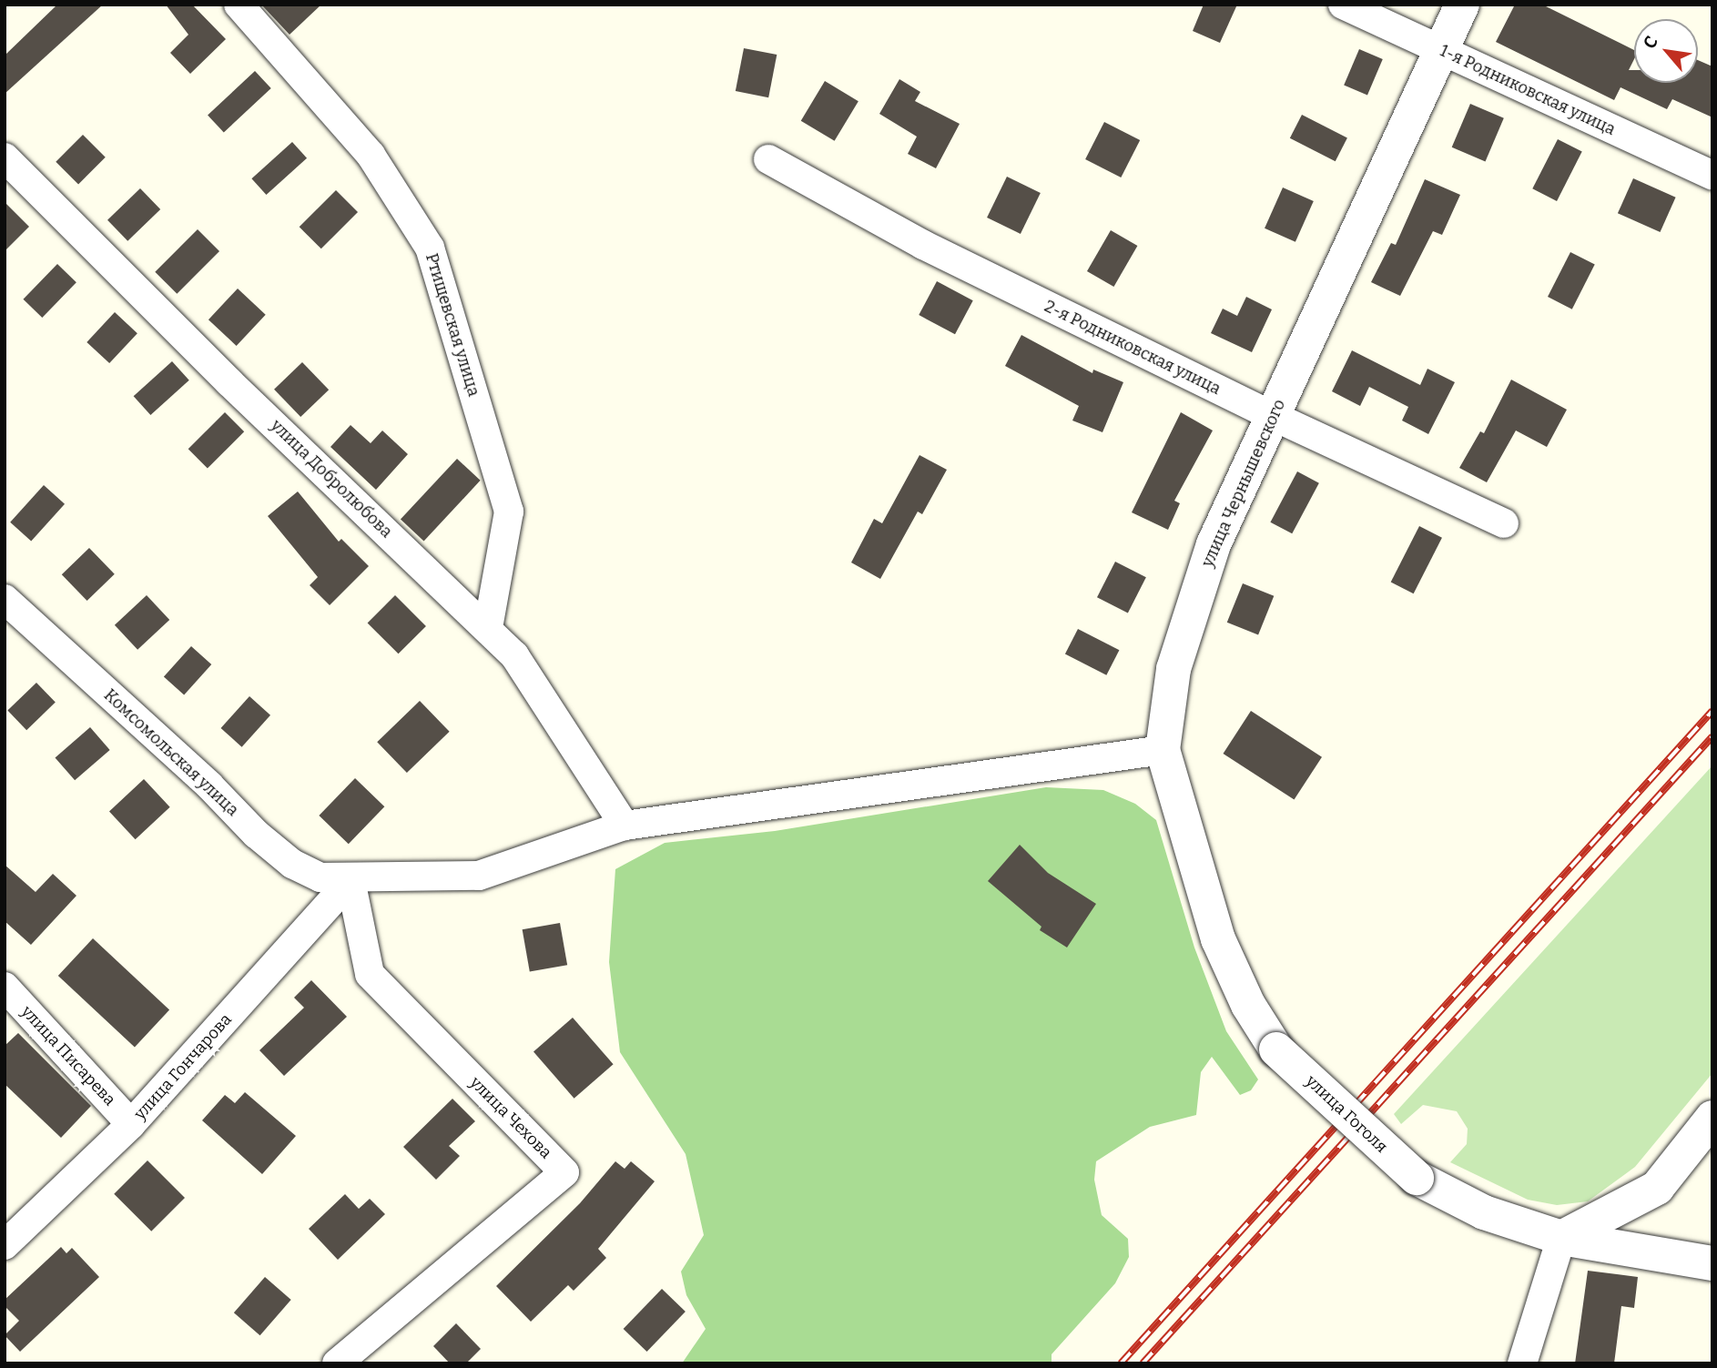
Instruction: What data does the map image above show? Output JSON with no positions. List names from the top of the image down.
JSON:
{
  "streets": {
    "street": [
      "1-я Родниковская улица",
      "Ртищевская улица",
      "2-я Родниковская улица",
      "улица Добролюбова",
      "улица Чернышевского",
      "Комсомольская улица",
      "улица Писарева",
      "улица Гончарова",
      "улица Гоголя",
      "улица Чехова"
    ]
  },
  "crossings": [
    ["1-я Родниковская улица", "улица Чернышевского"],
    ["Ртищевская улица", "улица Добролюбова"],
    ["2-я Родниковская улица", "улица Чернышевского"],
    ["улица Добролюбова", "Комсомольская улица"],
    ["улица Чернышевского", "Комсомольская улица"],
    ["улица Чернышевского", "улица Гоголя"],
    ["Комсомольская улица", "улица Гончарова"],
    ["Комсомольская улица", "улица Чехова"],
    ["улица Писарева", "улица Гончарова"],
    ["улица Гончарова", "улица Чехова"]
  ],
  "north": "top left"
}
